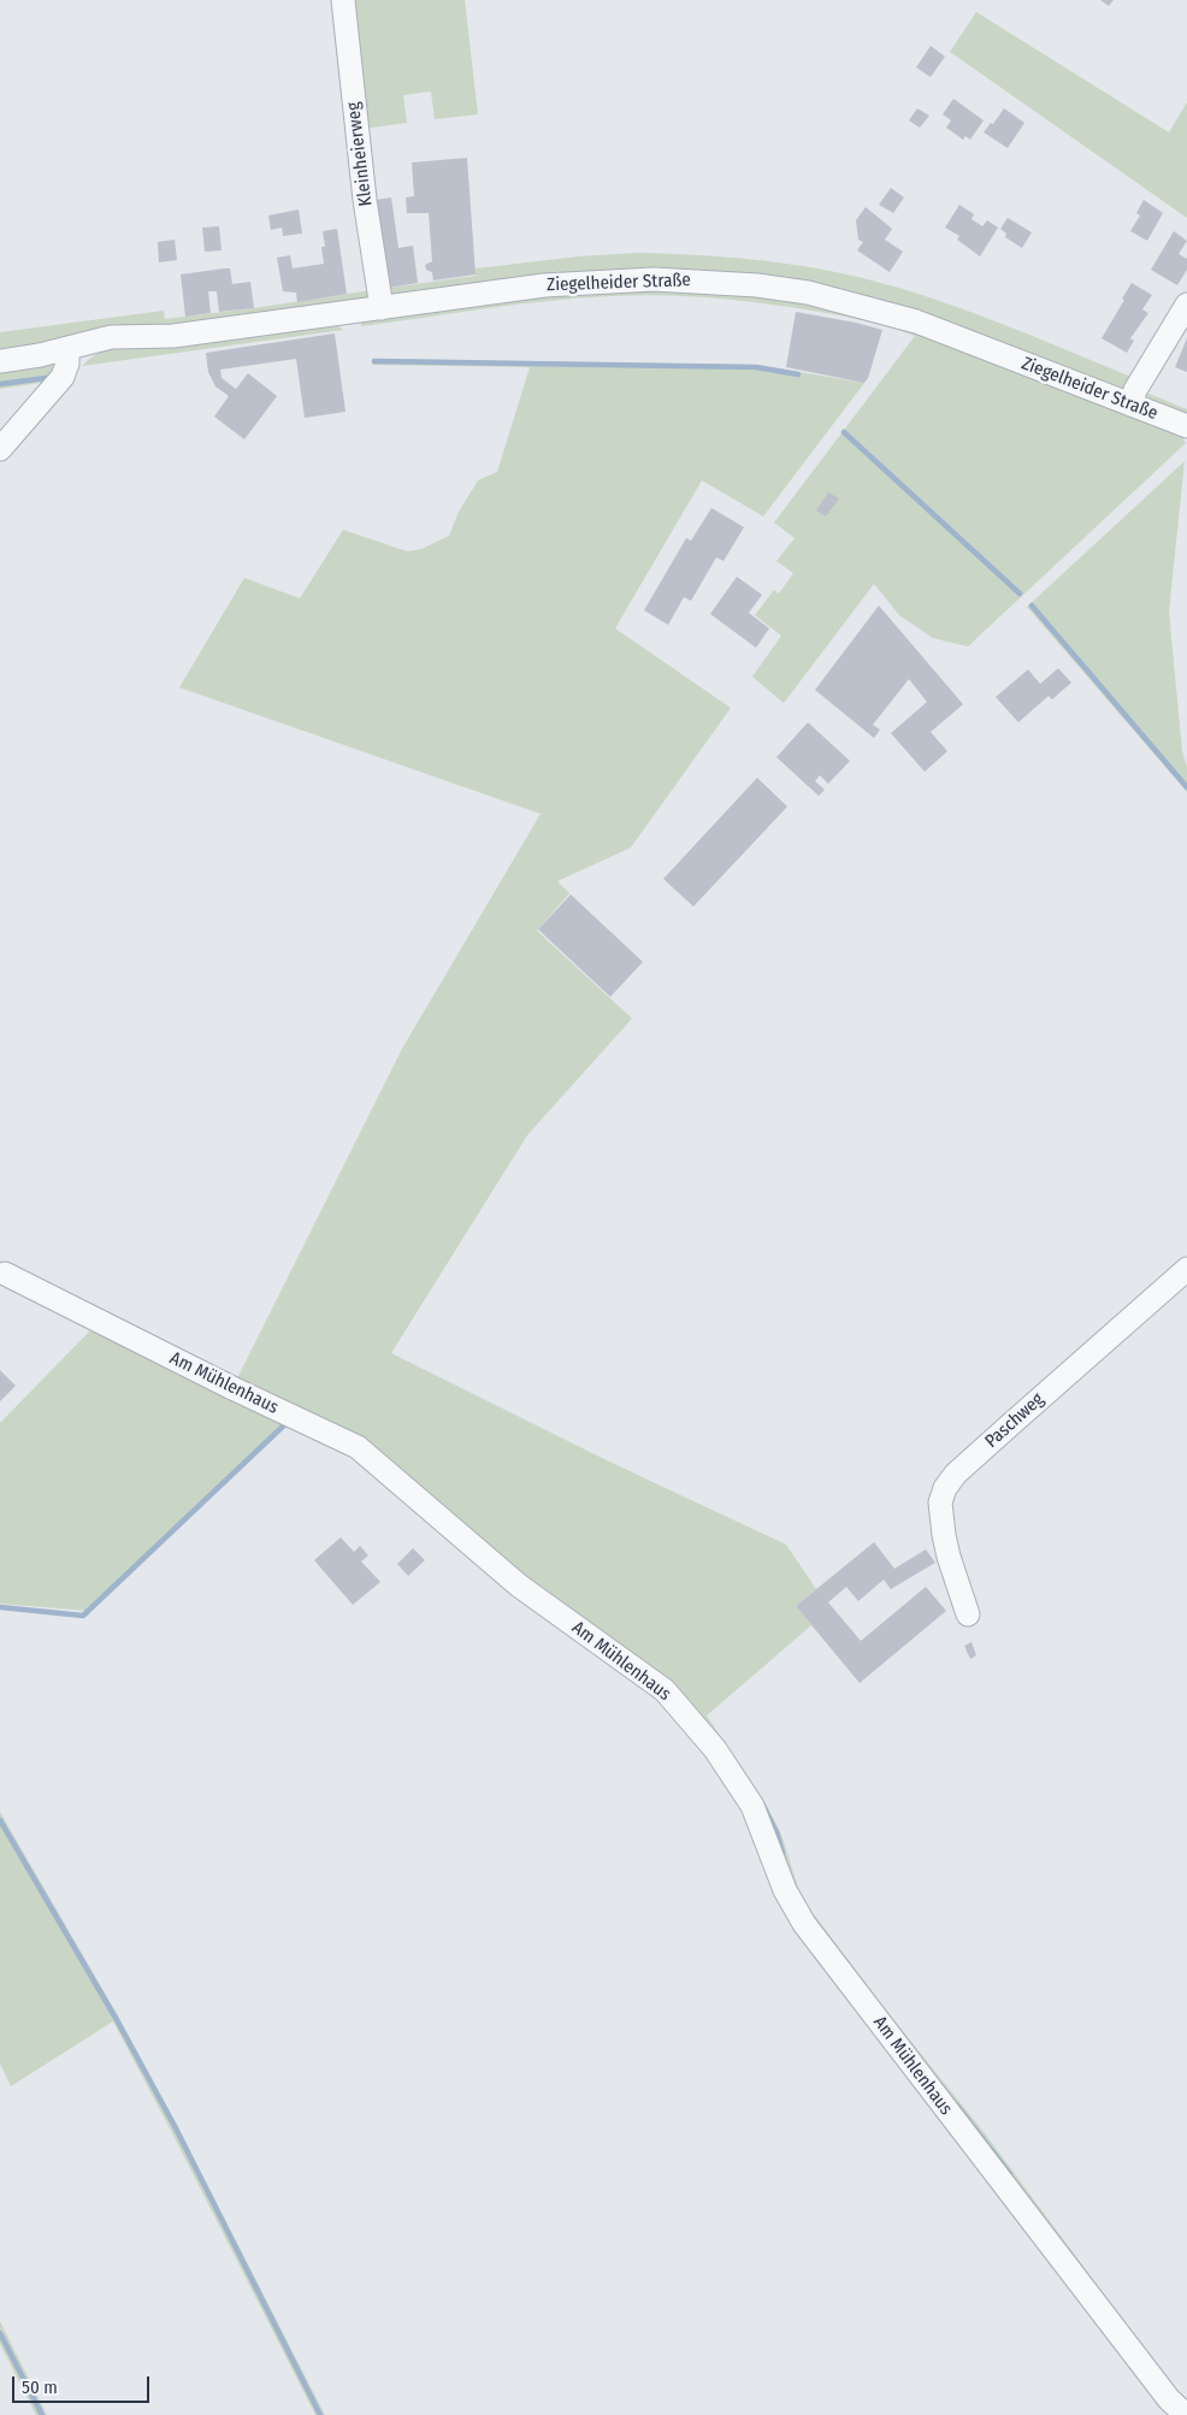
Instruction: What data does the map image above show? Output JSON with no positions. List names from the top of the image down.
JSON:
{
  "streets": {
    "street": [
      "Kleinheierweg",
      "Ziegelheider Straße",
      "Am Mühlenhaus",
      "Paschweg"
    ]
  },
  "crossings": [
    ["Kleinheierweg", "Ziegelheider Straße"]
  ],
  "scale_bar": "50 m"
}
